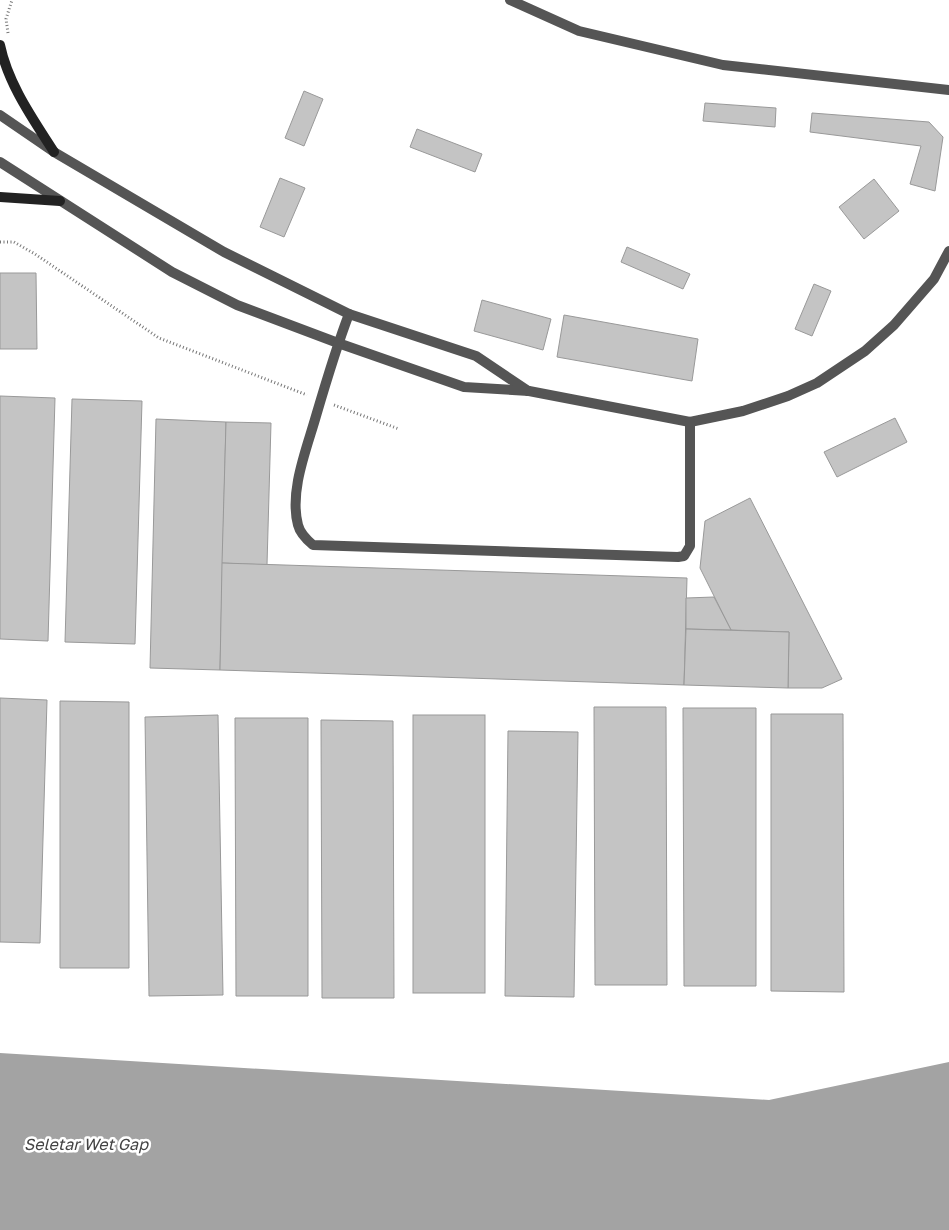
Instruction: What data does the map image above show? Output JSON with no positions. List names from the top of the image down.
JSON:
{
  "water": ["Seletar Wet Gap"]
}
